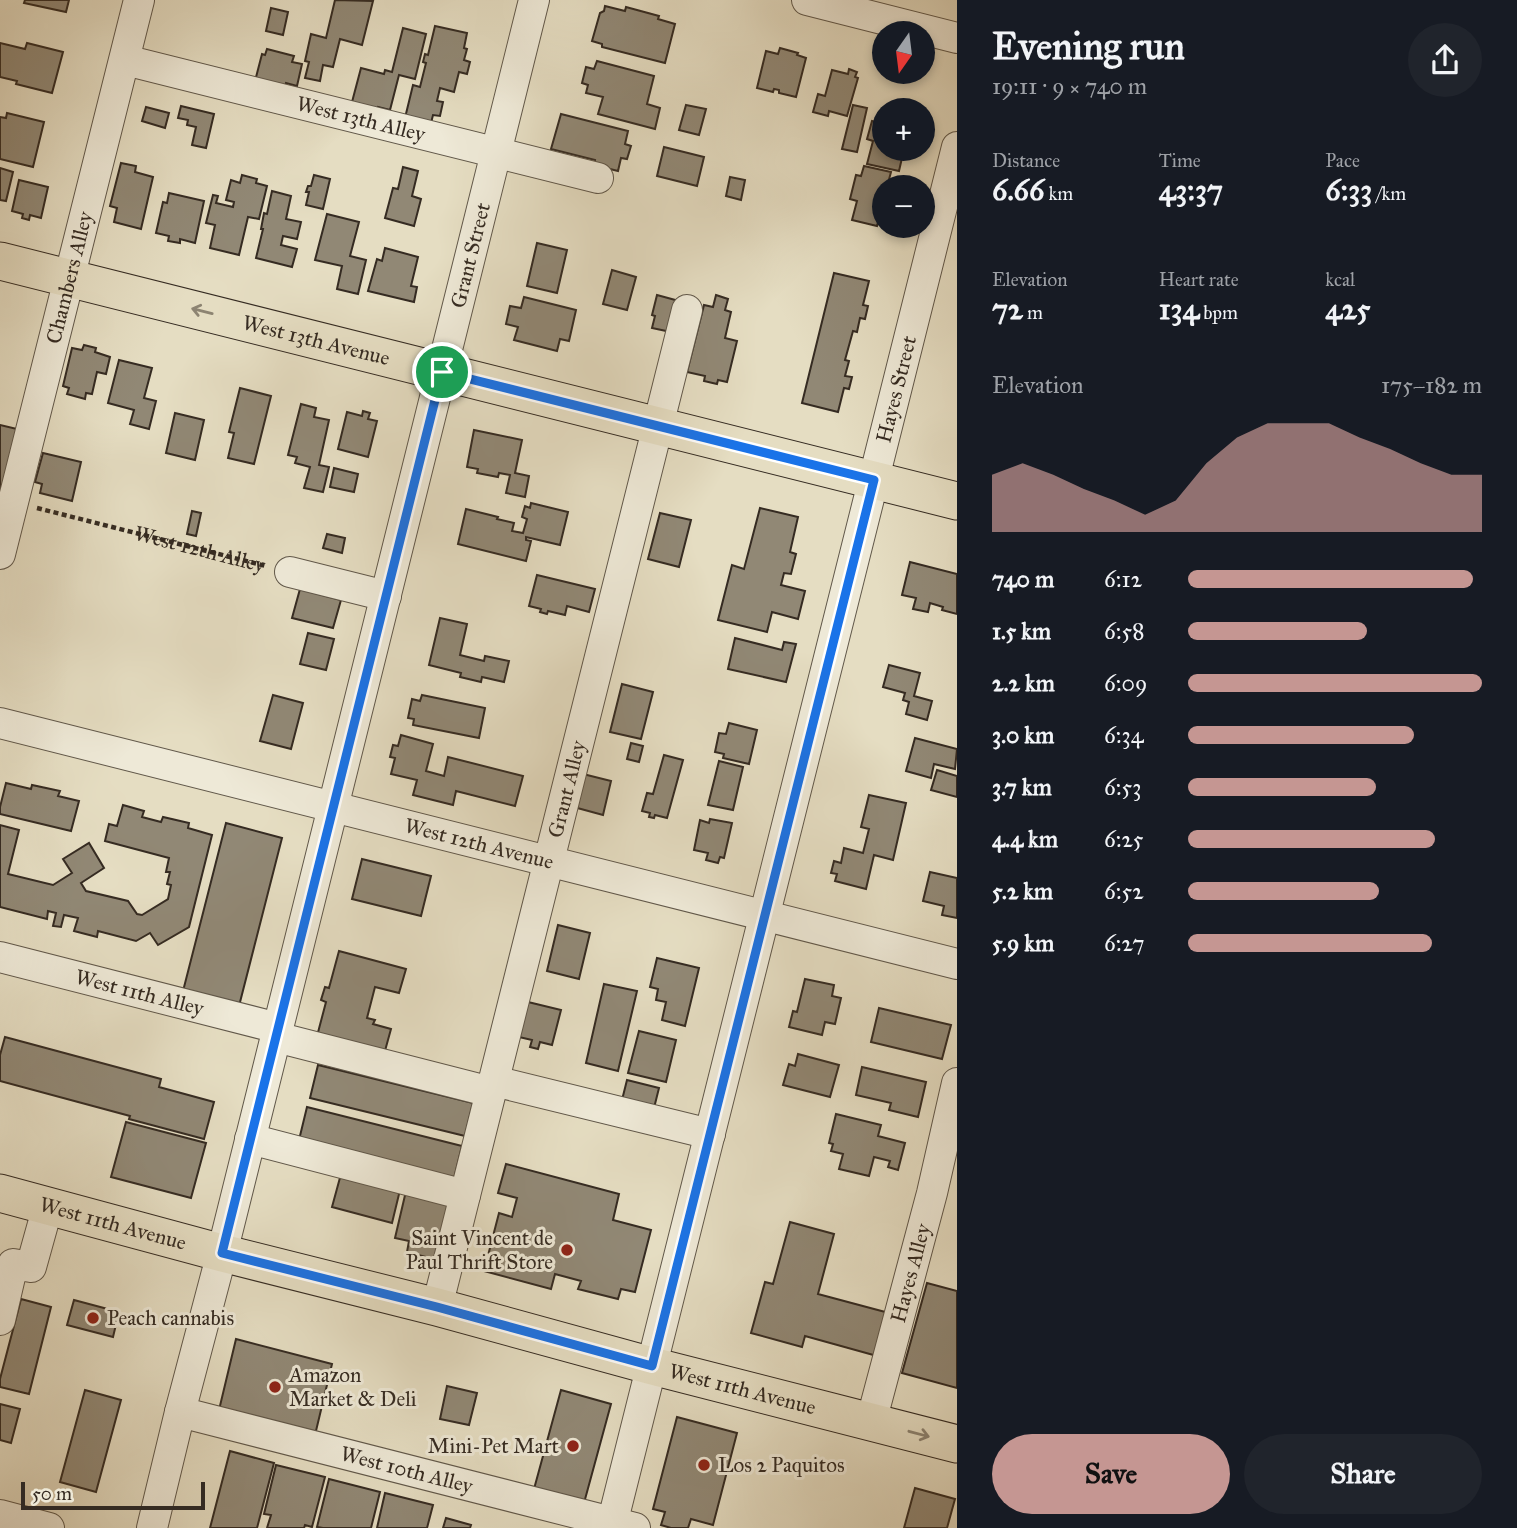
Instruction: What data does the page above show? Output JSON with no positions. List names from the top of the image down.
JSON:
{
  "streets": {
    "main road": ["West 13th Avenue", "West 11th Avenue"],
    "street": [
      "West 13th Alley",
      "Grant Street",
      "Chambers Alley",
      "Hayes Street",
      "West 12th Alley",
      "Grant Alley",
      "West 12th Avenue",
      "West 11th Alley",
      "Hayes Alley",
      "West 10th Alley"
    ]
  },
  "crossings": [
    ["West 13th Alley", "Grant Street"],
    ["West 13th Alley", "Chambers Alley"],
    ["Grant Street", "West 13th Avenue"],
    ["Grant Street", "West 12th Alley"],
    ["Grant Street", "West 12th Avenue"],
    ["Grant Street", "West 11th Alley"],
    ["Grant Street", "West 11th Avenue"],
    ["Grant Street", "West 10th Alley"],
    ["Chambers Alley", "West 13th Avenue"],
    ["Chambers Alley", "West 12th Alley"],
    ["West 13th Avenue", "Hayes Street"],
    ["West 13th Avenue", "Grant Alley"],
    ["Hayes Street", "West 12th Avenue"],
    ["Hayes Street", "West 11th Alley"],
    ["Hayes Street", "West 11th Avenue"],
    ["Hayes Street", "West 10th Alley"],
    ["Grant Alley", "West 12th Avenue"],
    ["Grant Alley", "West 11th Alley"],
    ["Grant Alley", "West 11th Avenue"],
    ["West 11th Avenue", "Hayes Alley"]
  ],
  "one_way": ["West 13th Avenue"],
  "places": [
    "Saint Vincent de Paul Thrift Store",
    "Peach cannabis",
    "Amazon Market & Deli",
    "Mini-Pet Mart",
    "Los 2 Paquitos"
  ],
  "scale_bar": "50 m",
  "north": "bottom",
  "page": {
    "heading": ["Evening run", "19:11 · 9 × 740 m"],
    "map_buttons": ["+", "−"],
    "stats": [
      ["Distance", "6.66 km"],
      ["Time", "43:37"],
      ["Pace", "6:33 /km"],
      ["Elevation", "72 m"],
      ["Heart rate", "134 bpm"],
      ["kcal", "425"]
    ],
    "chart": ["Elevation", "175–182 m"],
    "list": [
      {
        "name": "740 m",
        "note": "6:12"
      },
      {
        "name": "1.5 km",
        "note": "6:58"
      },
      {
        "name": "2.2 km",
        "note": "6:09"
      },
      {
        "name": "3.0 km",
        "note": "6:34"
      },
      {
        "name": "3.7 km",
        "note": "6:53"
      },
      {
        "name": "4.4 km",
        "note": "6:25"
      },
      {
        "name": "5.2 km",
        "note": "6:52"
      },
      {
        "name": "5.9 km",
        "note": "6:27"
      }
    ],
    "buttons": ["Save", "Share"],
    "scale": "50 m"
  }
}
